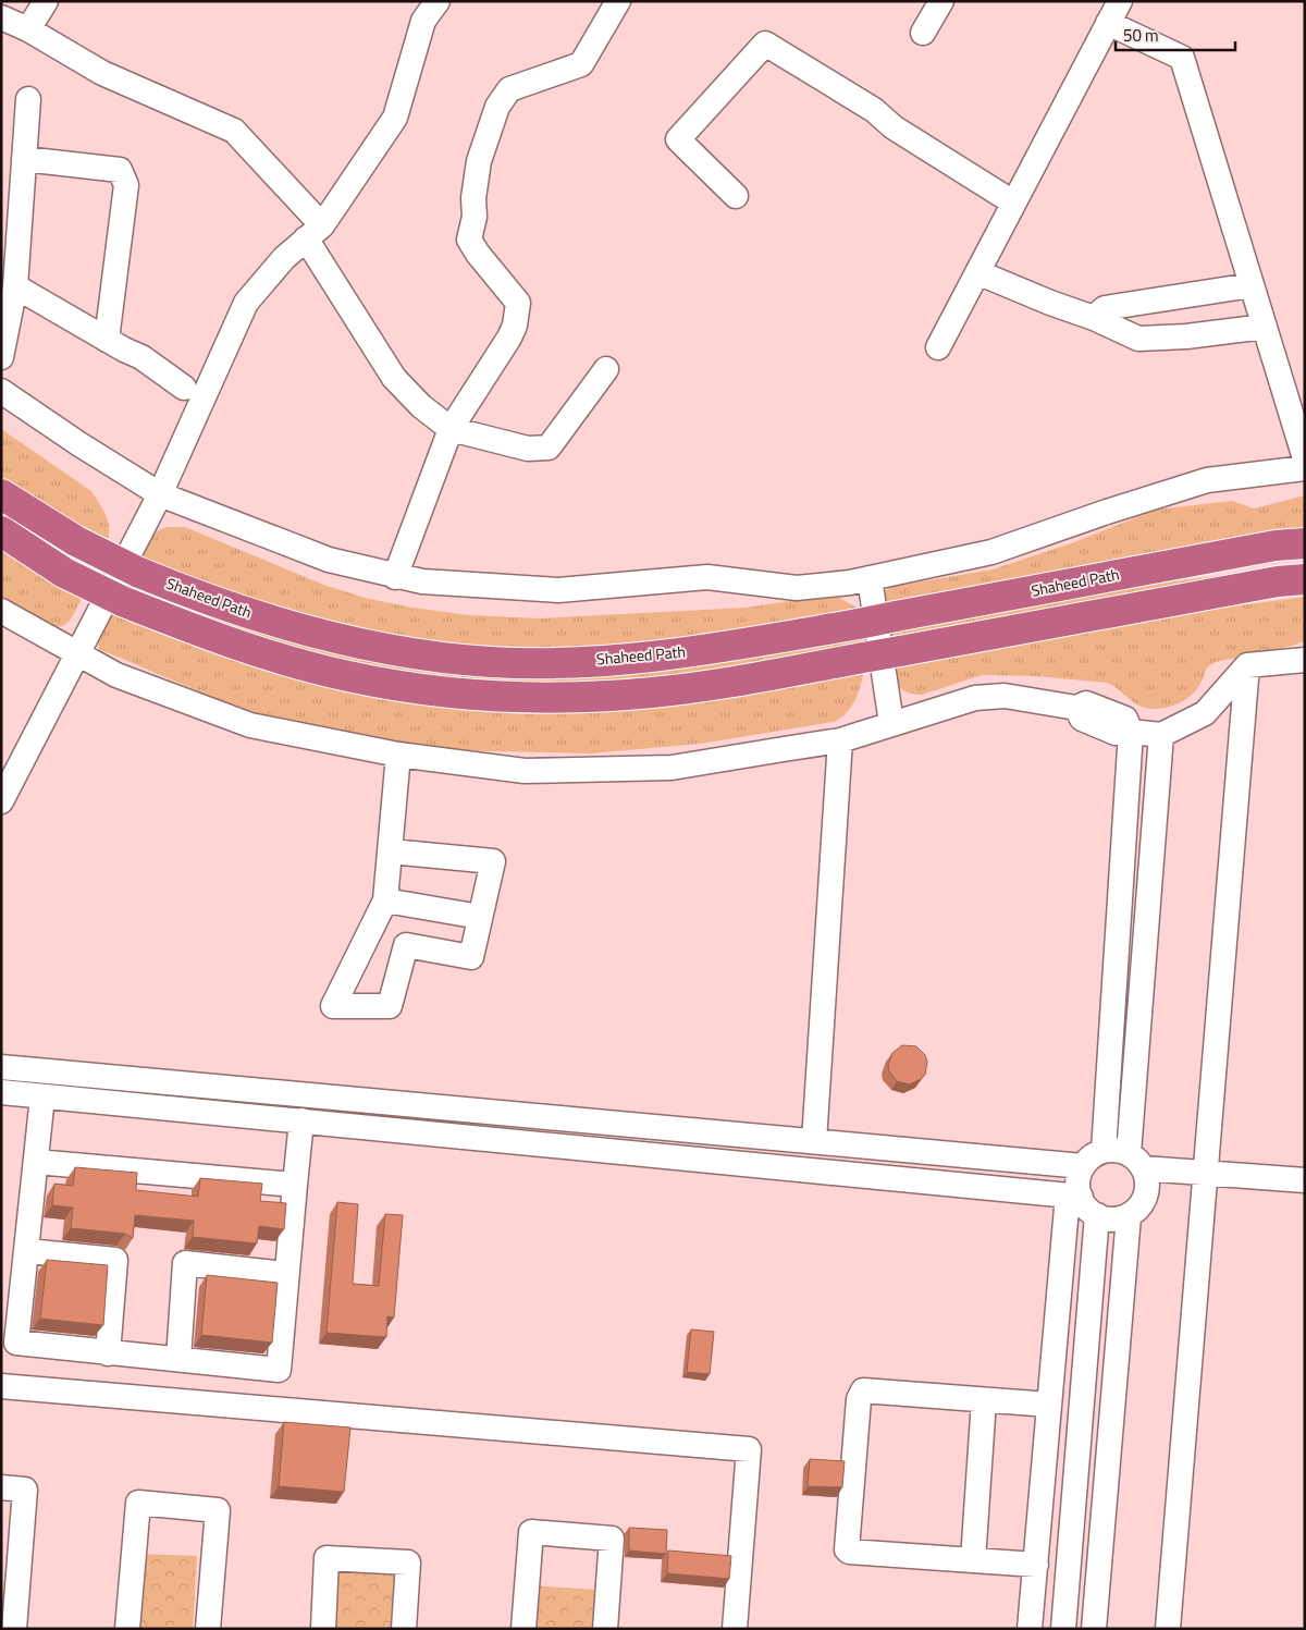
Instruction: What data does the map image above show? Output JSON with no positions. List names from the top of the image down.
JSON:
{
  "streets": {
    "highway": ["Shaheed Path"]
  },
  "scale_bar": "50 m"
}
